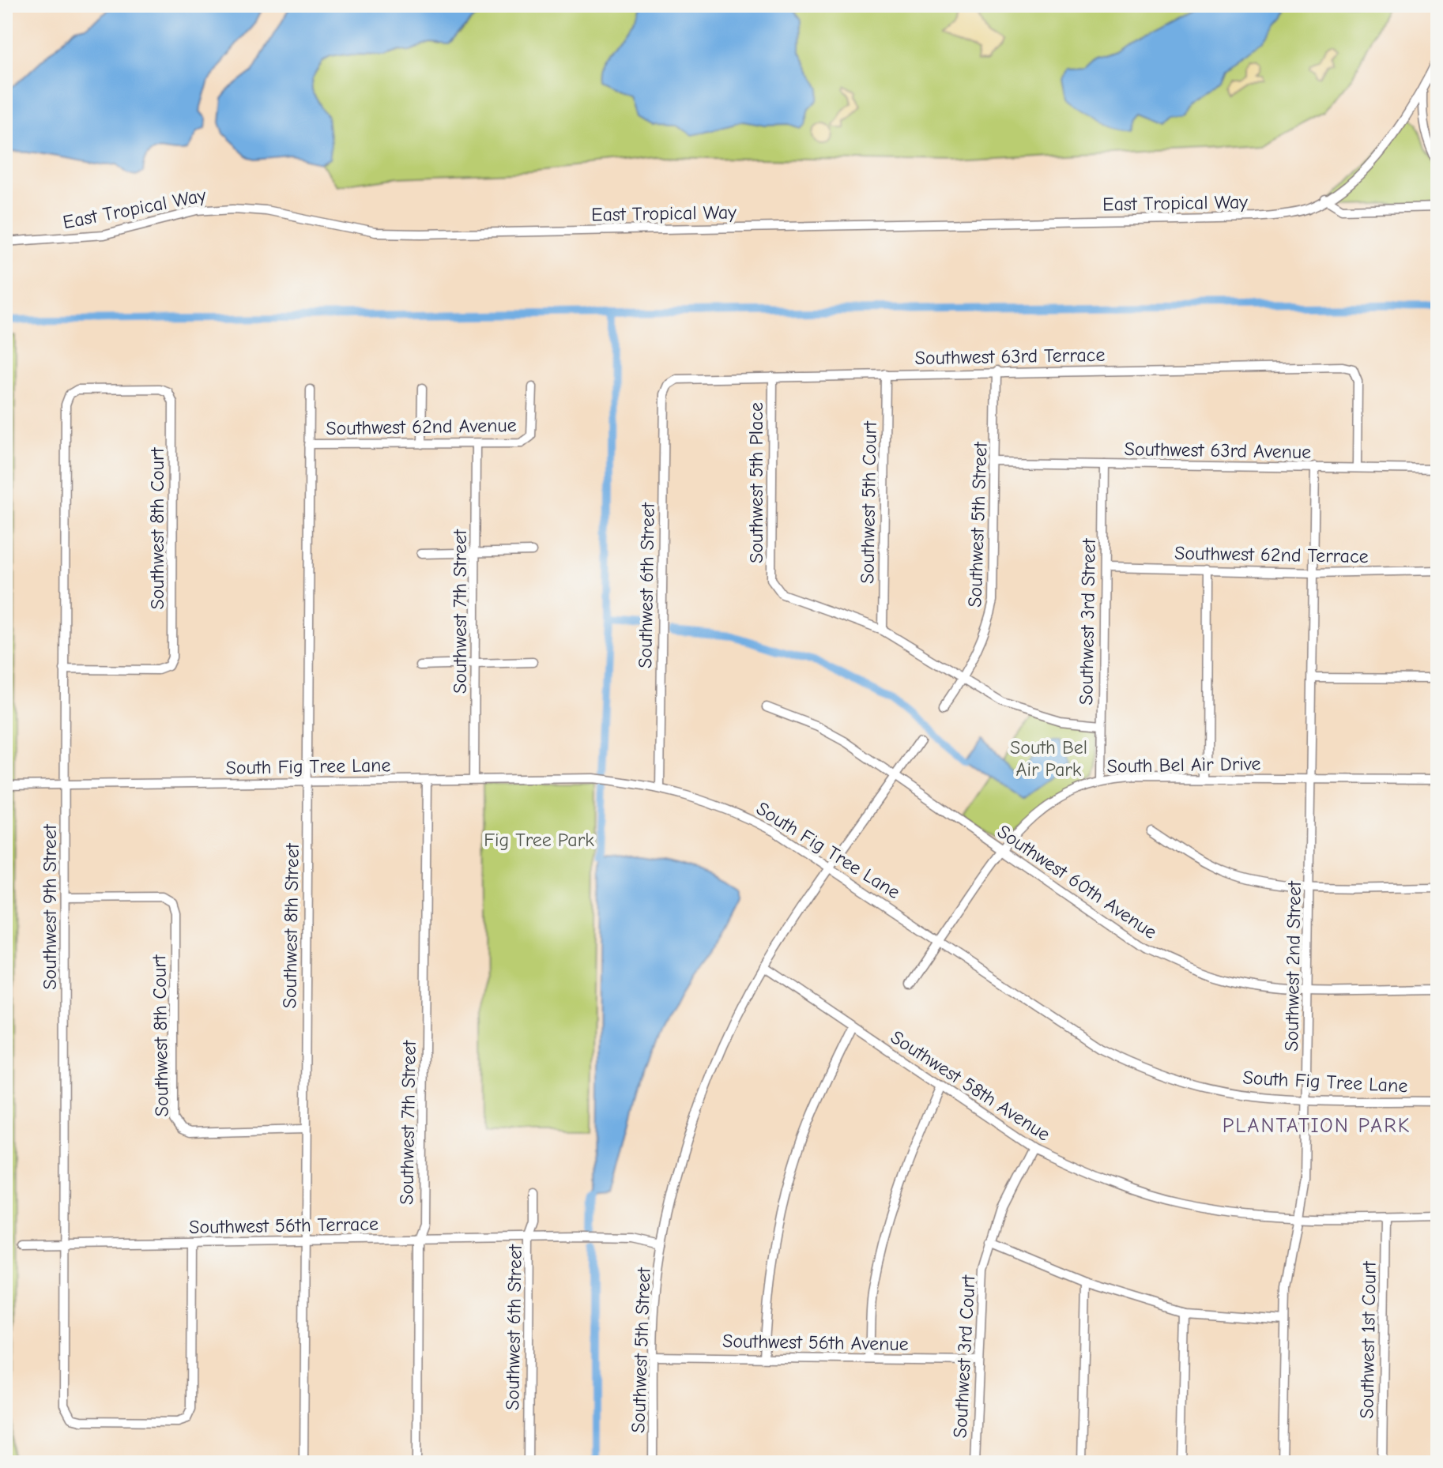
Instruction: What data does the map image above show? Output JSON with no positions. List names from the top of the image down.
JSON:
{
  "streets": {
    "street": [
      "East Tropical Way",
      "Southwest 63rd Terrace",
      "Southwest 62nd Avenue",
      "Southwest 63rd Avenue",
      "Southwest 5th Place",
      "Southwest 5th Court",
      "Southwest 5th Street",
      "Southwest 8th Court",
      "Southwest 62nd Terrace",
      "Southwest 6th Street",
      "Southwest 7th Street",
      "Southwest 3rd Street",
      "South Bel Air Drive",
      "South Fig Tree Lane",
      "Southwest 60th Avenue",
      "Southwest 9th Street",
      "Southwest 8th Street",
      "Southwest 2nd Street",
      "Southwest 58th Avenue",
      "Southwest 56th Terrace",
      "Southwest 1st Court",
      "Southwest 56th Avenue",
      "Southwest 3rd Court"
    ]
  },
  "crossings": [
    ["Southwest 63rd Terrace", "Southwest 63rd Avenue"],
    ["Southwest 63rd Terrace", "Southwest 5th Place"],
    ["Southwest 63rd Terrace", "Southwest 5th Court"],
    ["Southwest 63rd Terrace", "Southwest 5th Street"],
    ["Southwest 63rd Terrace", "Southwest 6th Street"],
    ["Southwest 62nd Avenue", "Southwest 7th Street"],
    ["Southwest 62nd Avenue", "Southwest 8th Street"],
    ["Southwest 63rd Avenue", "Southwest 5th Street"],
    ["Southwest 63rd Avenue", "Southwest 3rd Street"],
    ["Southwest 63rd Avenue", "Southwest 2nd Street"],
    ["Southwest 5th Place", "Southwest 5th Court"],
    ["Southwest 5th Street", "South Fig Tree Lane"],
    ["Southwest 5th Street", "Southwest 60th Avenue"],
    ["Southwest 5th Street", "Southwest 58th Avenue"],
    ["Southwest 5th Street", "Southwest 56th Terrace"],
    ["Southwest 5th Street", "Southwest 56th Avenue"],
    ["Southwest 8th Court", "Southwest 9th Street"],
    ["Southwest 8th Court", "Southwest 8th Street"],
    ["Southwest 62nd Terrace", "Southwest 3rd Street"],
    ["Southwest 62nd Terrace", "Southwest 2nd Street"],
    ["Southwest 6th Street", "South Fig Tree Lane"],
    ["Southwest 6th Street", "Southwest 56th Terrace"],
    ["Southwest 7th Street", "South Fig Tree Lane"],
    ["Southwest 7th Street", "Southwest 56th Terrace"],
    ["Southwest 3rd Street", "South Bel Air Drive"],
    ["South Bel Air Drive", "South Fig Tree Lane"],
    ["South Bel Air Drive", "Southwest 60th Avenue"],
    ["South Bel Air Drive", "Southwest 2nd Street"],
    ["South Fig Tree Lane", "Southwest 9th Street"],
    ["South Fig Tree Lane", "Southwest 8th Street"],
    ["South Fig Tree Lane", "Southwest 2nd Street"],
    ["Southwest 60th Avenue", "Southwest 2nd Street"],
    ["Southwest 9th Street", "Southwest 56th Terrace"],
    ["Southwest 8th Street", "Southwest 56th Terrace"],
    ["Southwest 2nd Street", "Southwest 58th Avenue"],
    ["Southwest 58th Avenue", "Southwest 1st Court"],
    ["Southwest 58th Avenue", "Southwest 3rd Court"],
    ["Southwest 56th Avenue", "Southwest 3rd Court"]
  ],
  "districts": ["PLANTATION PARK"],
  "parks": ["South Bel Air Park", "Fig Tree Park"]
}
